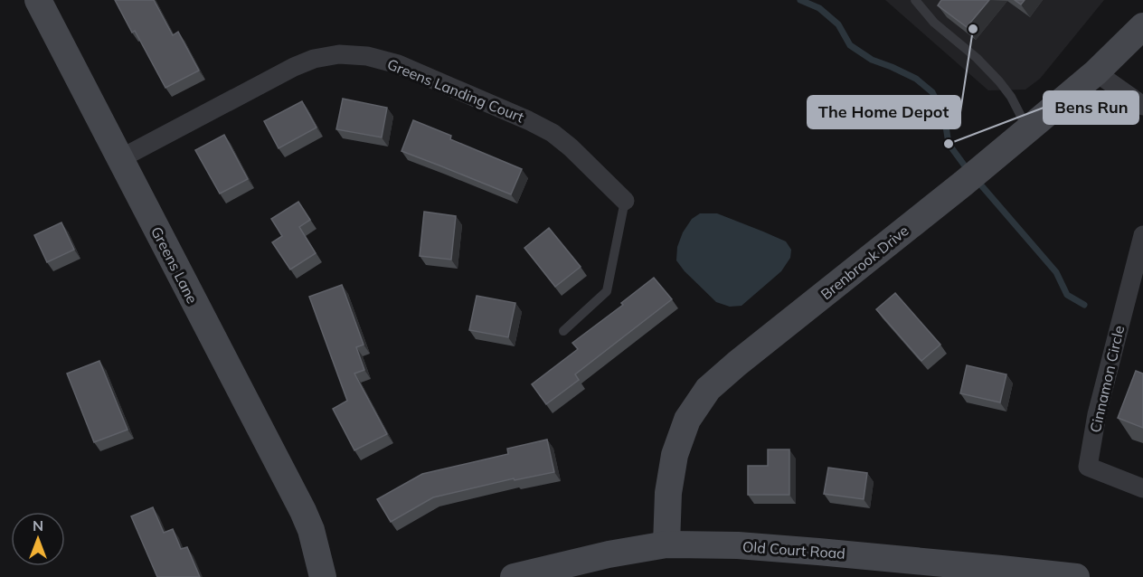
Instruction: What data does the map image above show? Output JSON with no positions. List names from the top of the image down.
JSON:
{
  "streets": {
    "street": [
      "Greens Landing Court",
      "Brenbrook Drive",
      "Greens Lane",
      "Cinnamon Circle",
      "Old Court Road"
    ]
  },
  "crossings": [
    ["Greens Landing Court", "Greens Lane"],
    ["Brenbrook Drive", "Old Court Road"]
  ],
  "places": ["The Home Depot", "Bens Run"],
  "north": "top"
}
